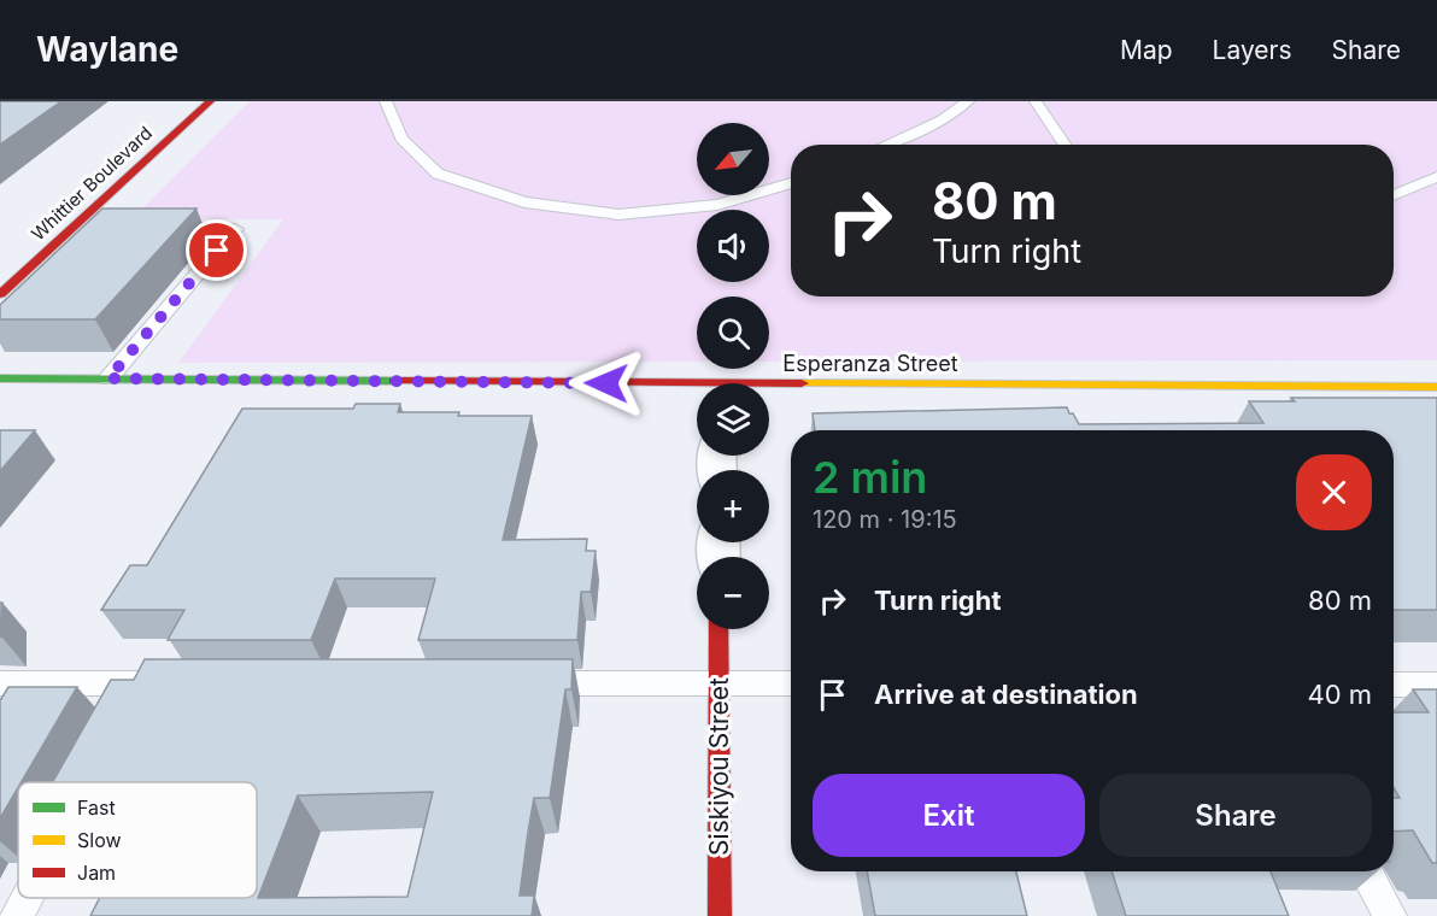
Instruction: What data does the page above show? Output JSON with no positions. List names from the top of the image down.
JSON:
{
  "streets": {
    "street": ["Whittier Boulevard", "Esperanza Street", "Siskiyou Street"]
  },
  "legend": ["Fast", "Slow", "Jam"],
  "north": "bottom left",
  "page": {
    "header": "Waylane",
    "nav": ["Map", "Layers", "Share"],
    "map_buttons": ["+", "−"],
    "turn": ["80 m", "Turn right"],
    "heading": ["2 min", "120 m · 19:15"],
    "list": [
      {
        "name": "Turn right",
        "value": "80 m"
      },
      {
        "name": "Arrive at destination",
        "value": "40 m"
      }
    ],
    "buttons": ["Exit", "Share"]
  }
}
